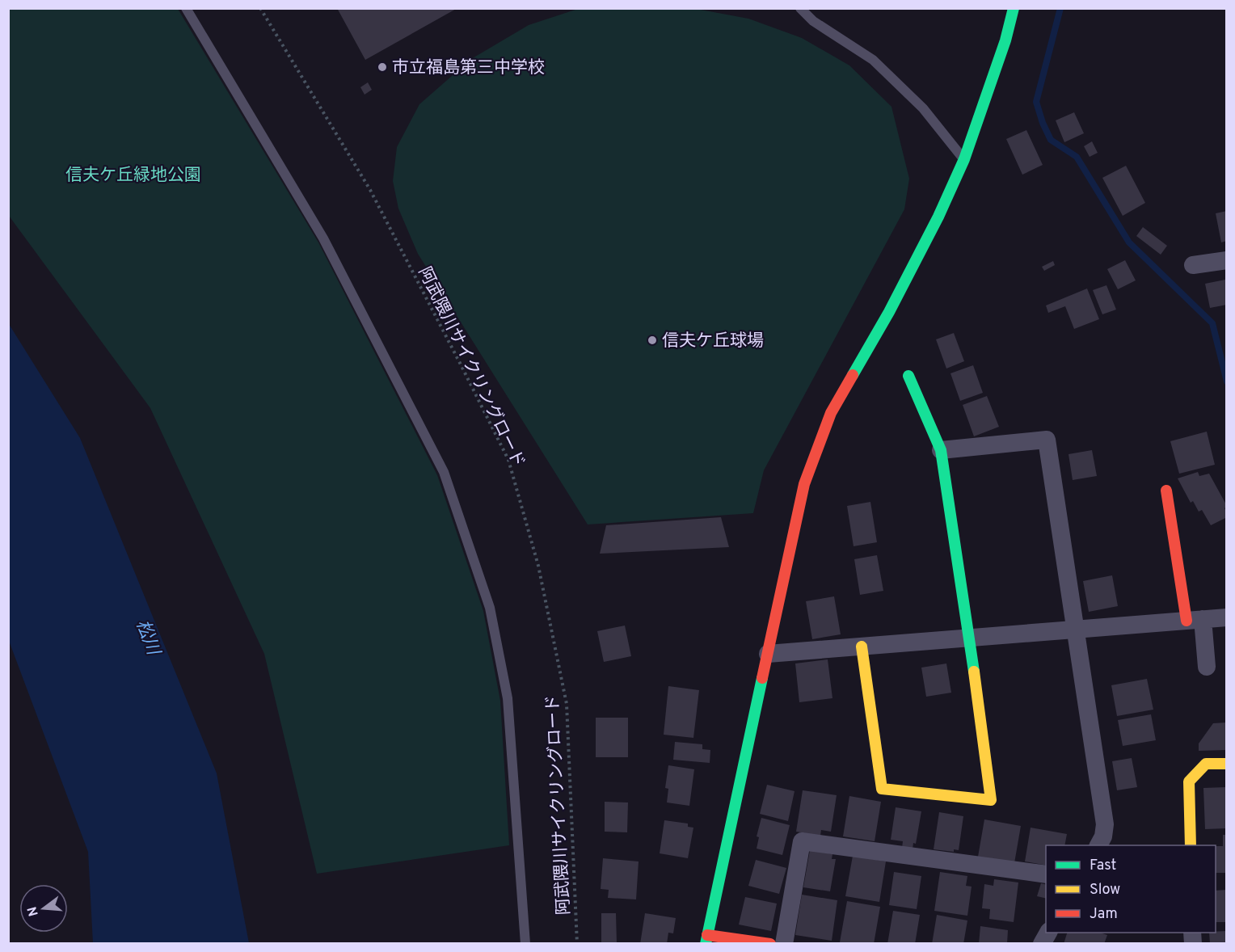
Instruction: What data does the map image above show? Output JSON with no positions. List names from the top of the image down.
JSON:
{
  "streets": {
    "path": ["阿武隈川サイクリングロード"]
  },
  "water": ["松川"],
  "parks": ["信夫ケ丘緑地公園"],
  "places": ["市立福島第三中学校", "信夫ケ丘球場"],
  "legend": ["Fast", "Slow", "Jam"],
  "north": "left"
}
